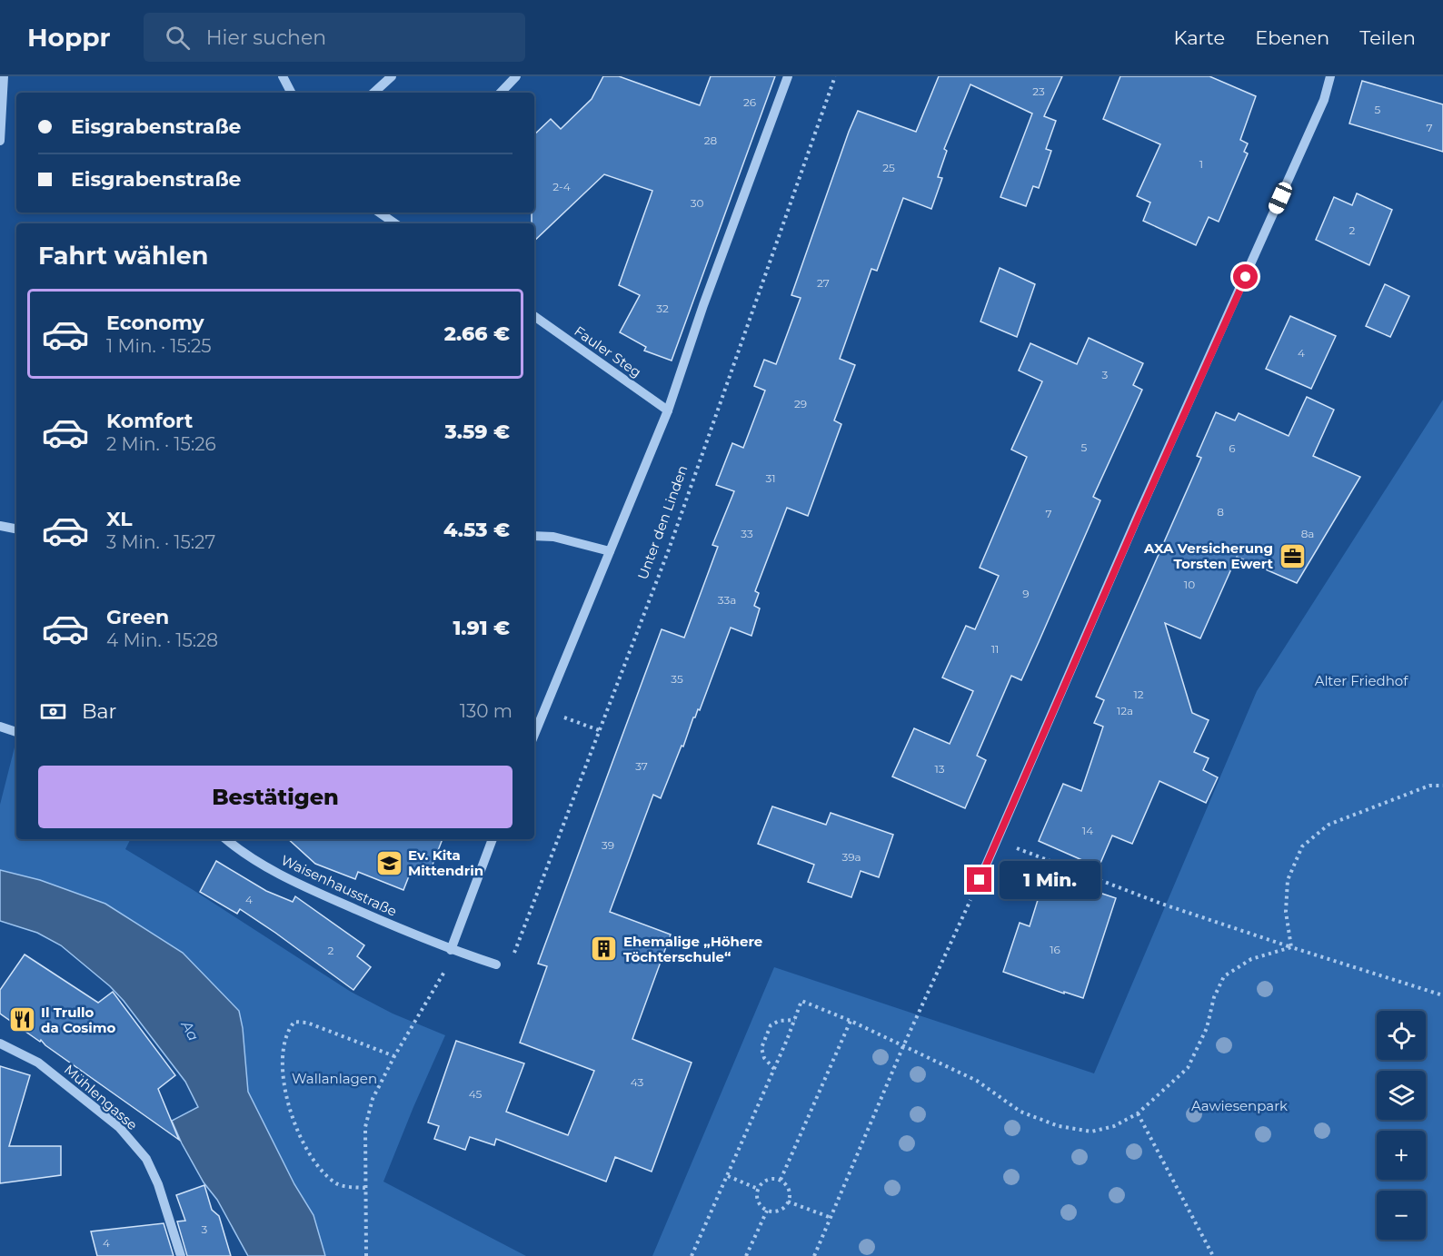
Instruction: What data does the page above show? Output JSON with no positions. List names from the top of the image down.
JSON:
{
  "streets": {
    "street": ["Fauler Steg", "Waisenhausstraße", "Mühlengasse"],
    "path": ["Unter den Linden"]
  },
  "crossings": [
    ["Unter den Linden", "Waisenhausstraße"]
  ],
  "water": ["Aa"],
  "parks": ["Alter Friedhof", "Wallanlagen", "Aawiesenpark"],
  "places": {
    "office": ["AXA Versicherung Torsten Ewert"],
    "school or university": ["Ev. Kita Mittendrin"],
    "building": ["Ehemalige „Höhere Töchterschule“"],
    "restaurant": ["Il Trullo da Cosimo"]
  },
  "house_numbers": [
    "23",
    "26",
    "5",
    "7",
    "28",
    "1",
    "25",
    "2-4",
    "30",
    "2",
    "27",
    "32",
    "4",
    "3",
    "29",
    "5",
    "6",
    "31",
    "8",
    "7",
    "33",
    "8a",
    "10",
    "9",
    "33a",
    "11",
    "35",
    "12",
    "12a",
    "37",
    "13",
    "14",
    "39",
    "39a",
    "4",
    "16",
    "2",
    "43",
    "45",
    "3",
    "4"
  ],
  "page": {
    "header": "Hoppr",
    "search": "Hier suchen",
    "nav": ["Karte", "Ebenen", "Teilen"],
    "banner": ["Eisgrabenstraße", "Eisgrabenstraße"],
    "heading": "Fahrt wählen",
    "list": [
      {
        "name": "Economy",
        "note": "1 Min. · 15:25",
        "value": "2.66 €"
      },
      {
        "name": "Komfort",
        "note": "2 Min. · 15:26",
        "value": "3.59 €"
      },
      {
        "name": "XL",
        "note": "3 Min. · 15:27",
        "value": "4.53 €"
      },
      {
        "name": "Green",
        "note": "4 Min. · 15:28",
        "value": "1.91 €"
      }
    ],
    "pay": ["Bar", "130 m"],
    "buttons": "Bestätigen",
    "bubble": "1 Min.",
    "map_buttons": ["+", "−"]
  }
}
